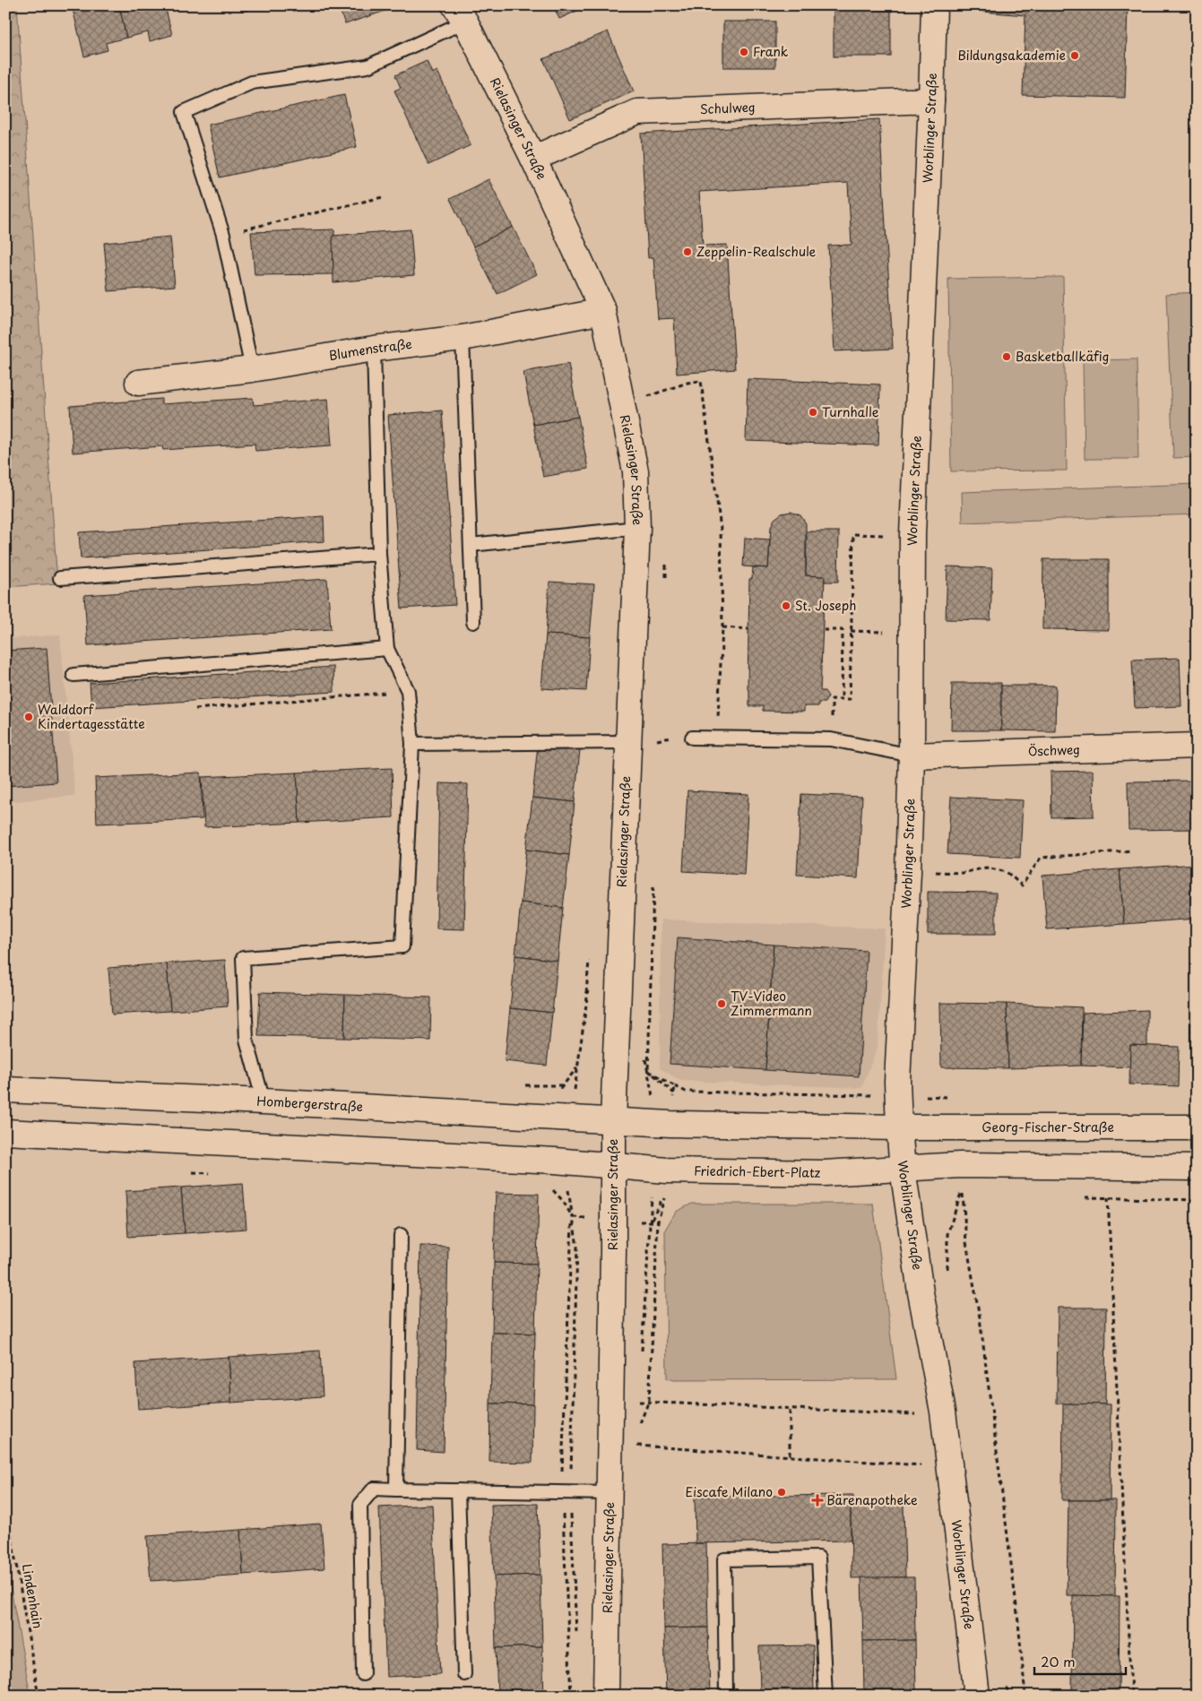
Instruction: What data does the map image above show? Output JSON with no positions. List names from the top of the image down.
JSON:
{
  "streets": {
    "main road": [
      "Schulweg",
      "Rielasinger Straße",
      "Worblinger Straße",
      "Blumenstraße",
      "Öschweg",
      "Hombergerstraße",
      "Georg-Fischer-Straße",
      "Friedrich-Ebert-Platz"
    ],
    "path": ["Lindenhain"]
  },
  "crossings": [
    ["Schulweg", "Rielasinger Straße"],
    ["Schulweg", "Worblinger Straße"],
    ["Rielasinger Straße", "Blumenstraße"],
    ["Rielasinger Straße", "Hombergerstraße"],
    ["Rielasinger Straße", "Friedrich-Ebert-Platz"],
    ["Worblinger Straße", "Öschweg"],
    ["Worblinger Straße", "Georg-Fischer-Straße"],
    ["Worblinger Straße", "Friedrich-Ebert-Platz"]
  ],
  "places": {
    "other": [
      "Frank",
      "Bildungsakademie",
      "Zeppelin-Realschule",
      "Basketballkäfig",
      "Turnhalle",
      "St. Joseph",
      "Walddorf Kindertagesstätte",
      "TV-Video Zimmermann",
      "Eiscafe Milano"
    ],
    "health": ["Bärenapotheke"]
  },
  "scale_bar": "20 m"
}
